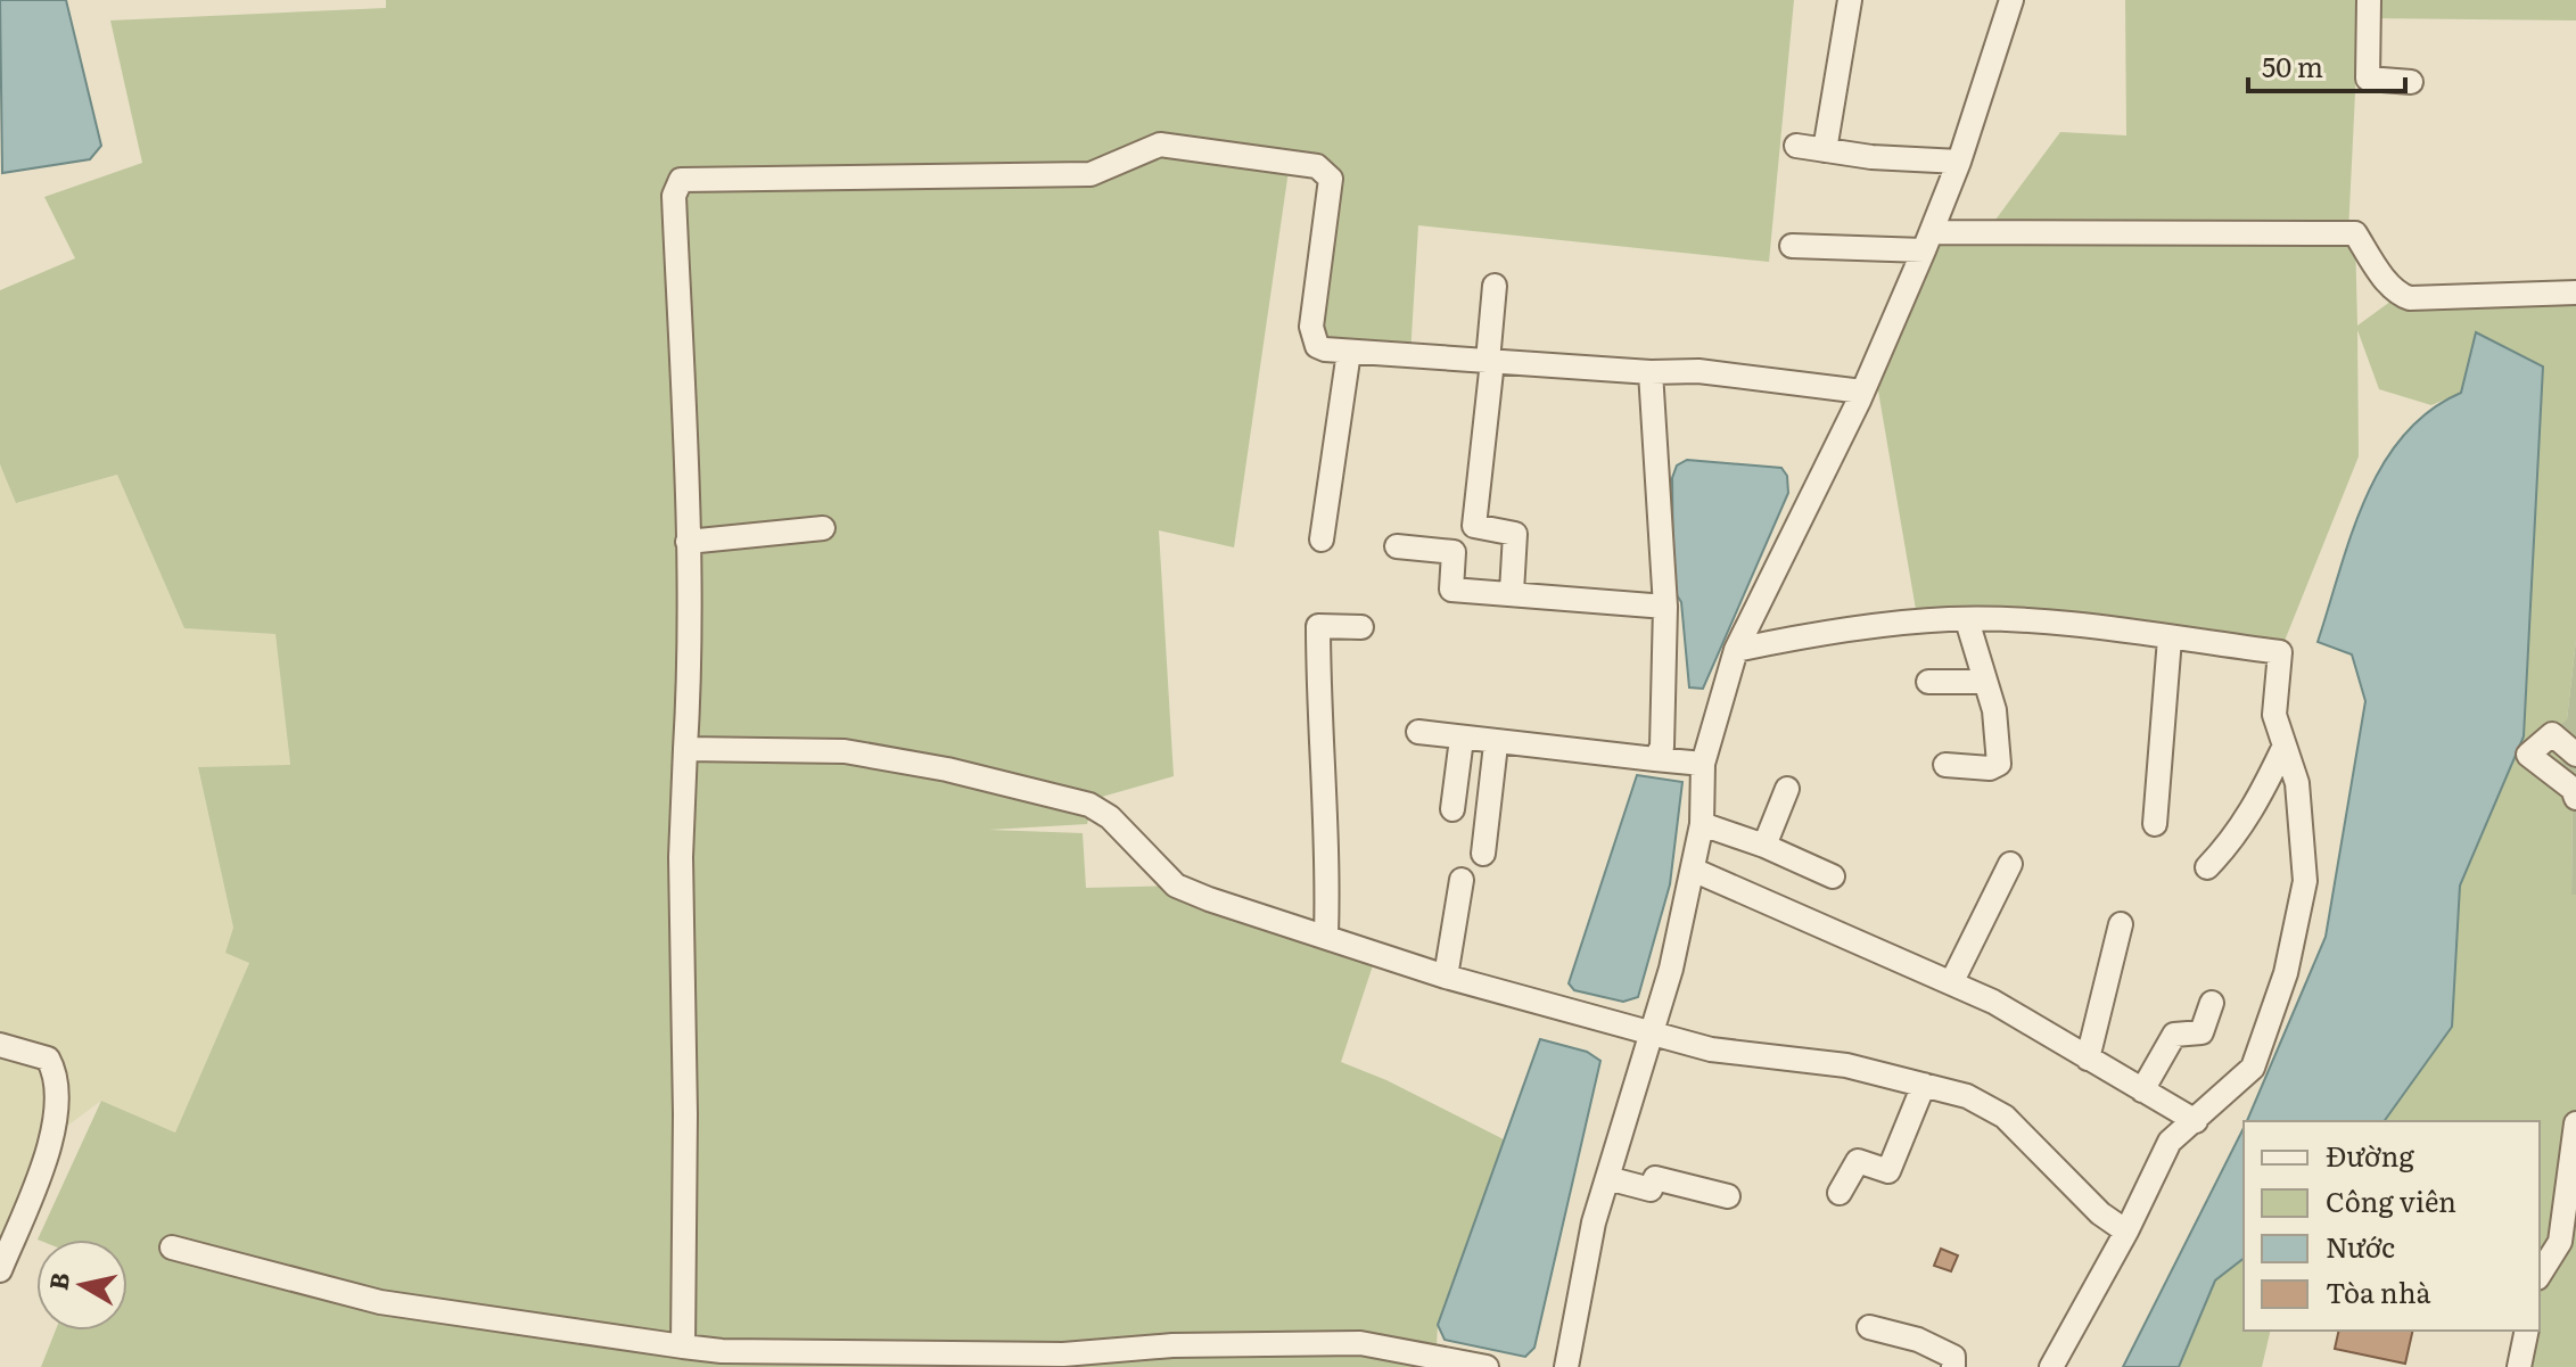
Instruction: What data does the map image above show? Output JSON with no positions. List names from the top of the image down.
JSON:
{
  "legend": [
    "Đường",
    "Công viên",
    "Nước",
    "Tòa nhà"
  ],
  "scale_bar": "50 m",
  "north": "left"
}
